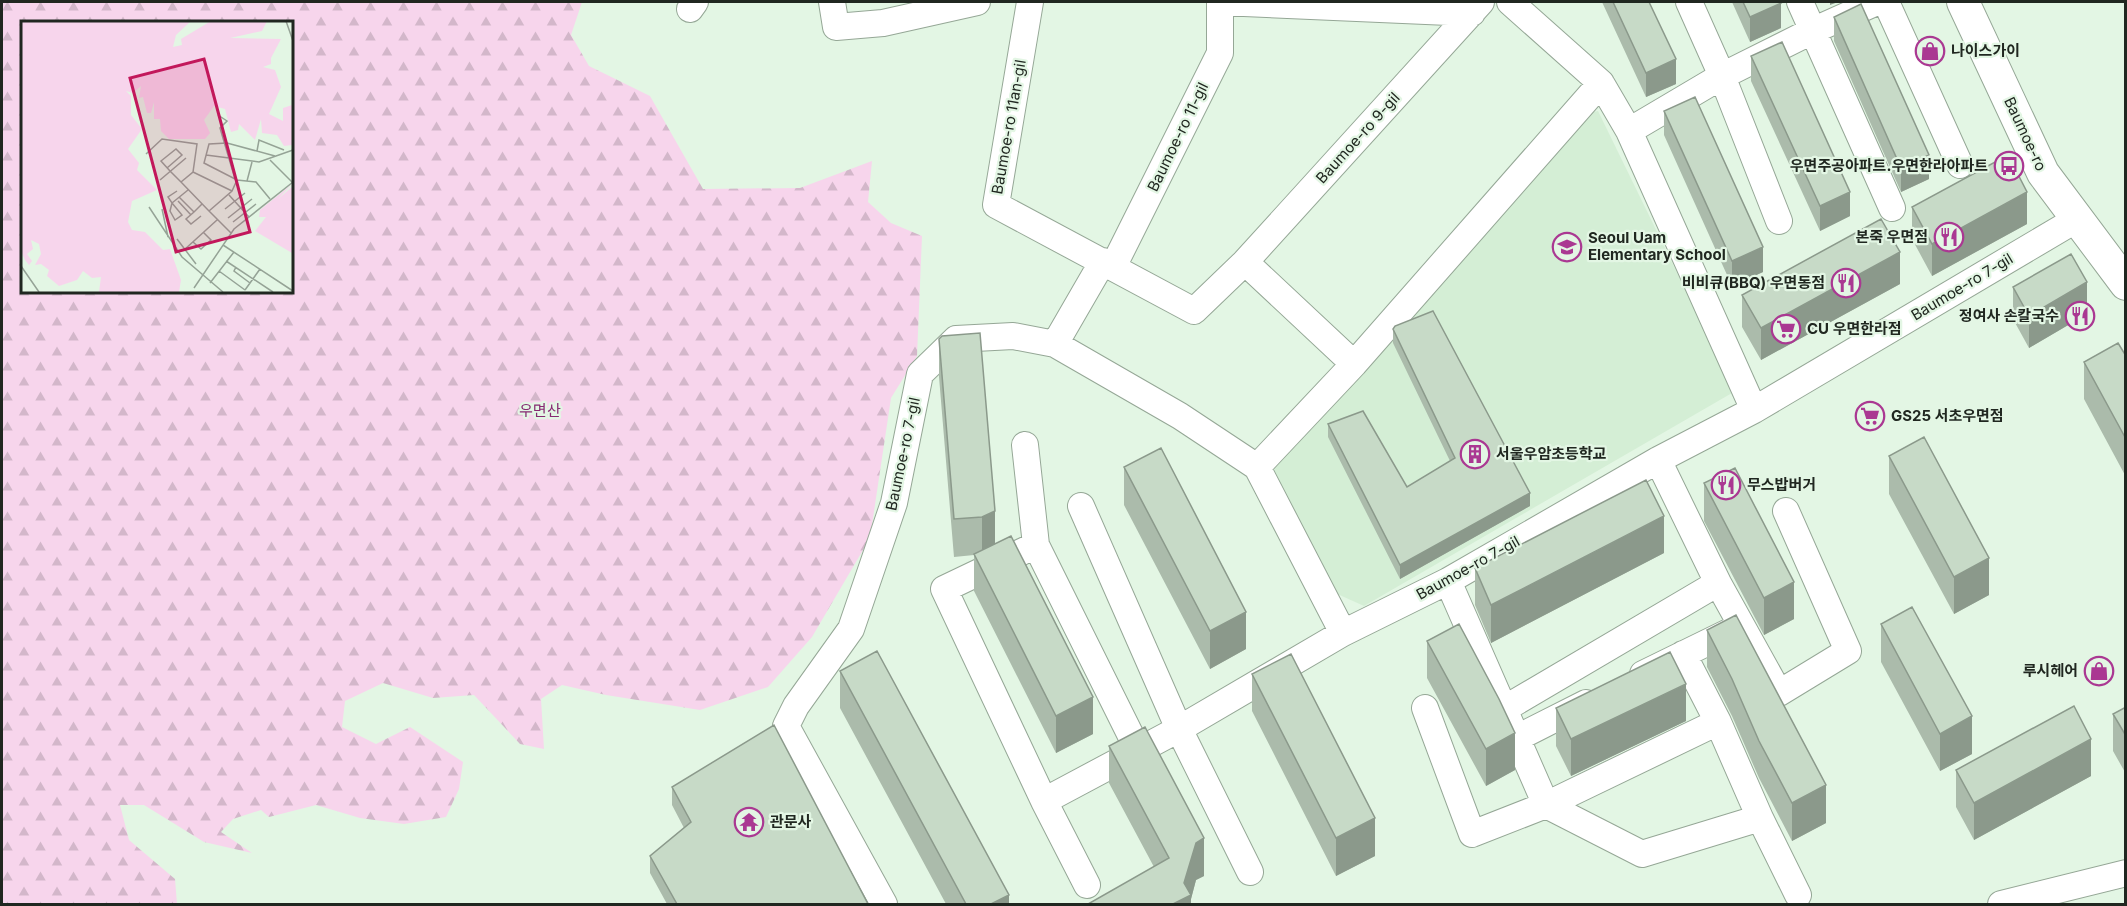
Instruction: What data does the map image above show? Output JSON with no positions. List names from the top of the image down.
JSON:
{
  "streets": {
    "street": [
      "Baumoe-ro 11an-gil",
      "Baumoe-ro",
      "Baumoe-ro 11-gil",
      "Baumoe-ro 9-gil",
      "Baumoe-ro 7-gil"
    ]
  },
  "crossings": [
    ["Baumoe-ro 11an-gil", "Baumoe-ro 11-gil"],
    ["Baumoe-ro 11an-gil", "Baumoe-ro 9-gil"],
    ["Baumoe-ro", "Baumoe-ro 7-gil"],
    ["Baumoe-ro 11-gil", "Baumoe-ro 9-gil"],
    ["Baumoe-ro 11-gil", "Baumoe-ro 7-gil"]
  ],
  "parks": ["우면산"],
  "places": {
    "shop": ["나이스가이", "루시헤어"],
    "bus stop": ["우면주공아파트.우면한라아파트"],
    "restaurant": [
      "본죽 우면점",
      "비비큐(BBQ) 우면동점",
      "정여사 손칼국수",
      "무스밥버거"
    ],
    "school or university": ["Seoul Uam Elementary School"],
    "supermarket": ["CU 우면한라점", "GS25 서초우면점"],
    "building": ["서울우암초등학교"],
    "temple": ["관문사"]
  }
}
